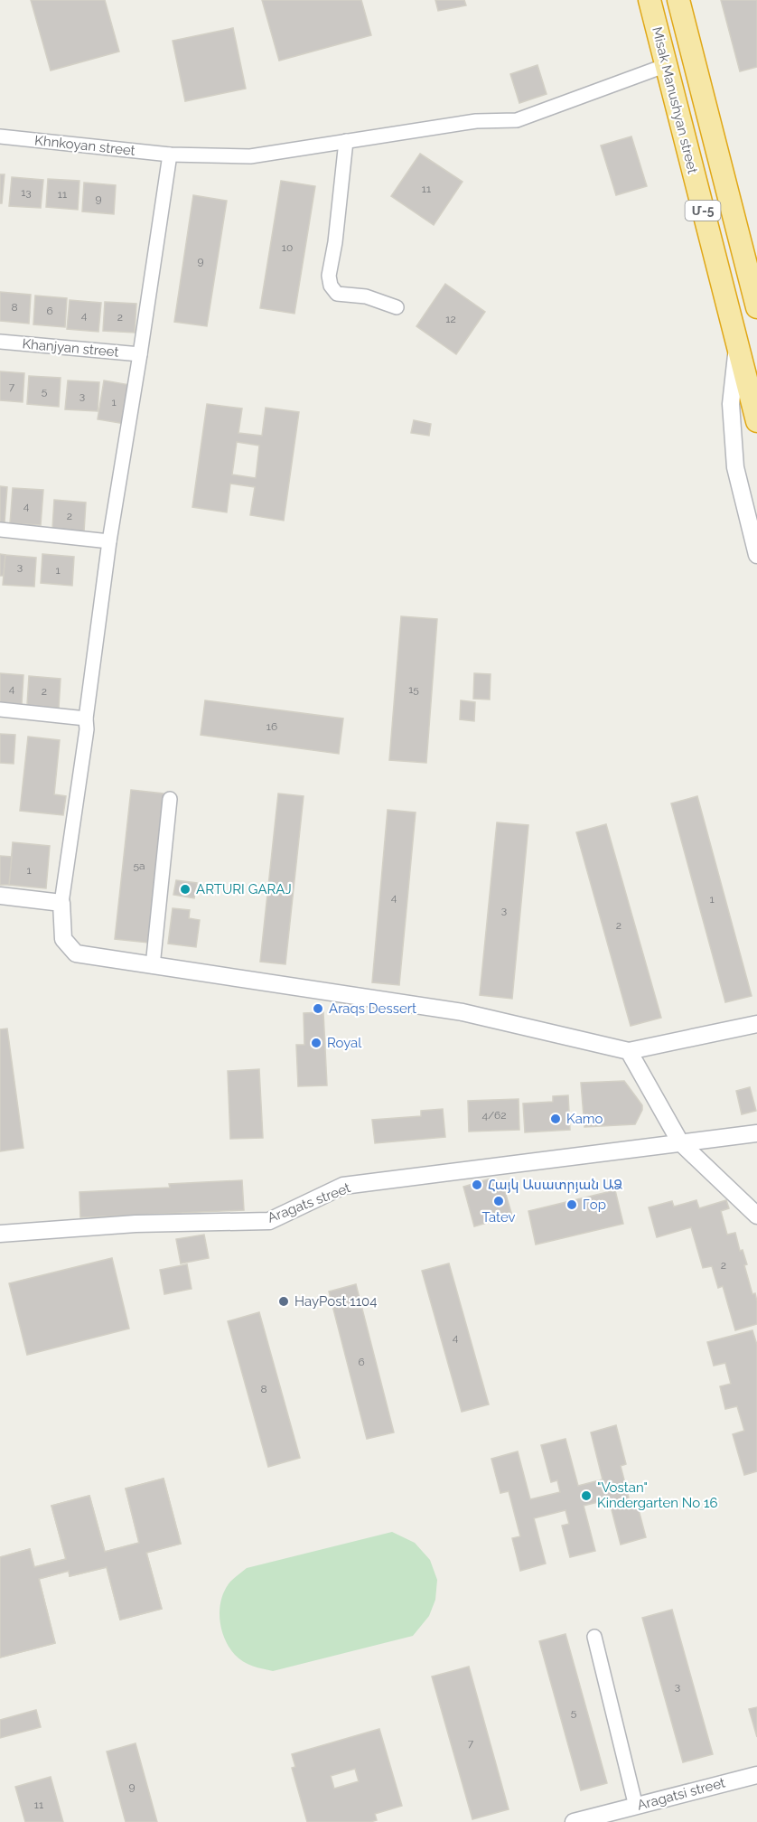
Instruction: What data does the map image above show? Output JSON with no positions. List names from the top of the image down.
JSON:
{
  "streets": {
    "highway": ["Misak Manushyan street", "Մ-5"],
    "street": [
      "Khnkoyan street",
      "Khanjyan street",
      "Aragats street",
      "Aragatsi street"
    ]
  },
  "crossings": [
    ["Misak Manushyan street", "Khnkoyan street"]
  ],
  "places": [
    "ARTURI GARAJ",
    "Araqs Dessert",
    "Royal",
    "Kamo",
    "Հայկ Ասատրյան ԱՁ",
    "Tatev",
    "Гор",
    "HayPost 1104",
    "\"Vostan\" Kindergarten No 16"
  ],
  "house_numbers": [
    "11",
    "13",
    "11",
    "9",
    "10",
    "9",
    "8",
    "6",
    "4",
    "2",
    "12",
    "7",
    "5",
    "3",
    "1",
    "4",
    "2",
    "3",
    "1",
    "4",
    "15",
    "2",
    "16",
    "5a",
    "1",
    "4",
    "1",
    "3",
    "2",
    "4/62",
    "2",
    "4",
    "6",
    "8",
    "3",
    "5",
    "7",
    "9",
    "11"
  ]
}
